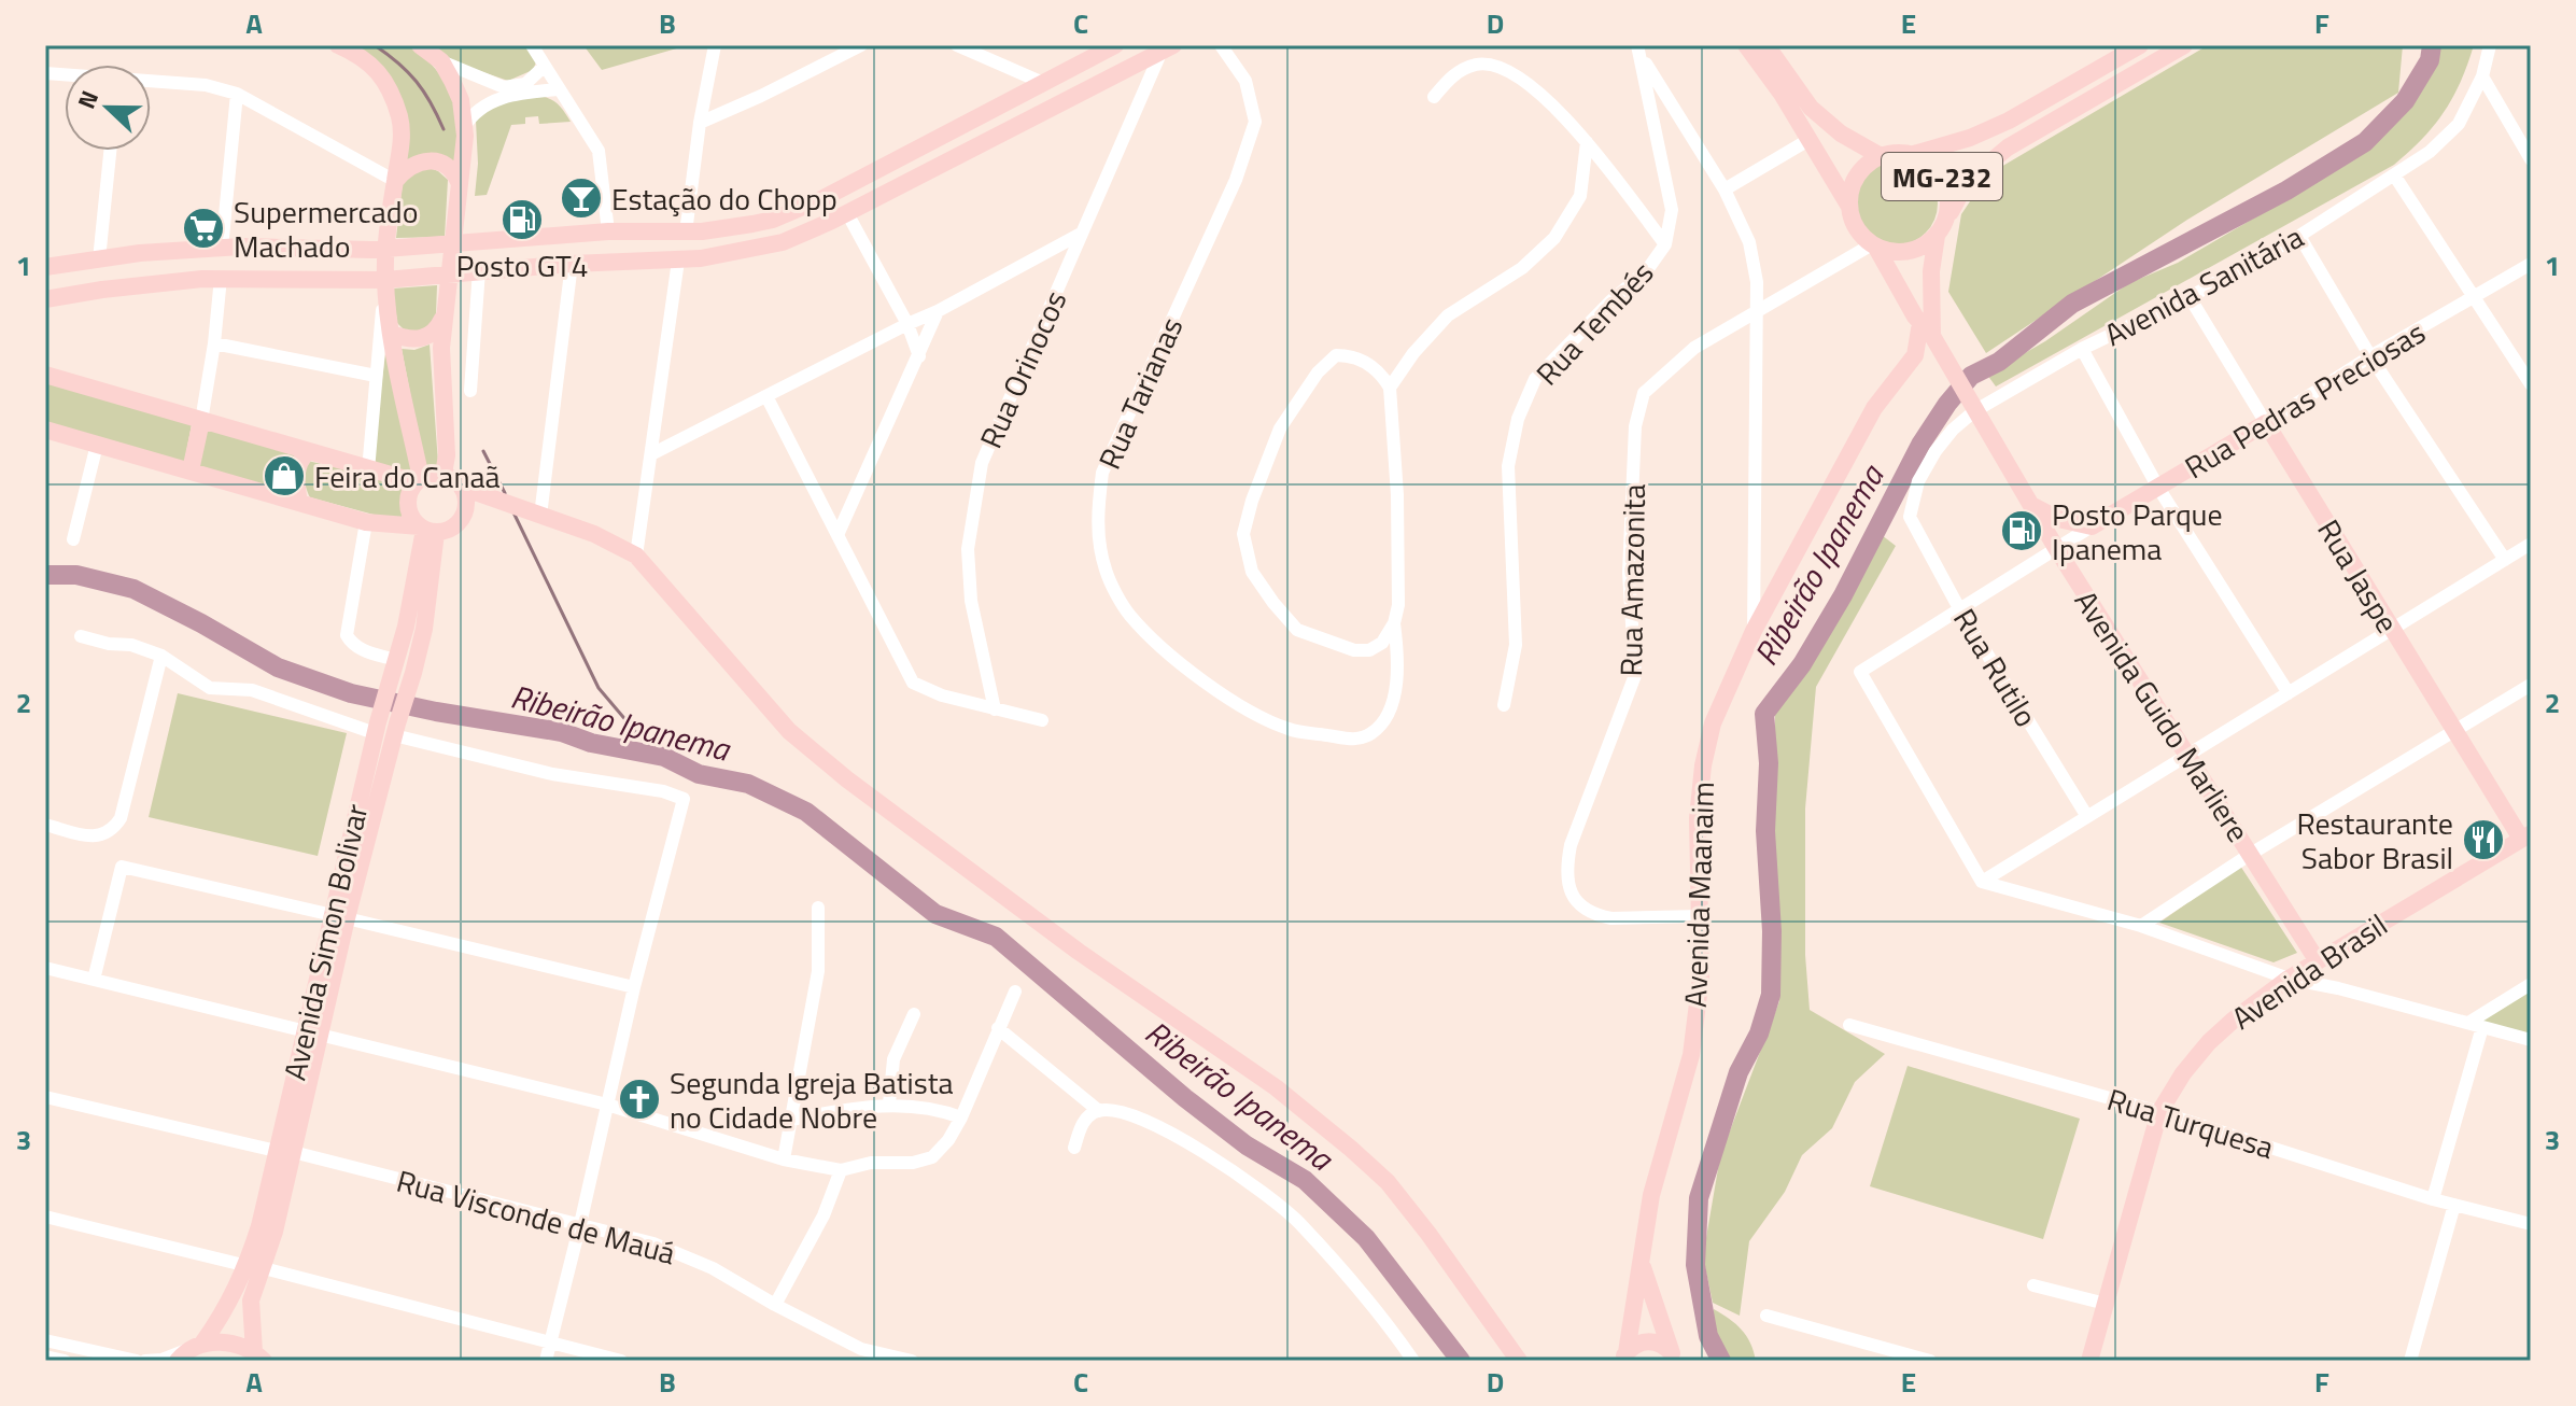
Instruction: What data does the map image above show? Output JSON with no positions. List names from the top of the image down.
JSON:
{
  "streets": {
    "main road": [
      "MG-232",
      "Rua Pedras Preciosas",
      "Rua Jaspe",
      "Avenida Guido Marliere",
      "Avenida Maanaim",
      "Avenida Simon Bolivar",
      "Avenida Brasil"
    ],
    "street": [
      "Avenida Sanitária",
      "Rua Tembés",
      "Rua Orinocos",
      "Rua Tarianas",
      "Rua Amazonita",
      "Rua Rutilo",
      "Rua Turquesa",
      "Rua Visconde de Mauá"
    ]
  },
  "crossings": [
    ["MG-232", "Rua Amazonita"],
    ["MG-232", "Avenida Guido Marliere"],
    ["Avenida Sanitária", "Rua Jaspe"],
    ["Avenida Sanitária", "Rua Rutilo"],
    ["Rua Pedras Preciosas", "Rua Jaspe"],
    ["Rua Pedras Preciosas", "Rua Rutilo"],
    ["Rua Pedras Preciosas", "Avenida Guido Marliere"],
    ["Rua Jaspe", "Avenida Brasil"],
    ["Rua Amazonita", "Avenida Guido Marliere"],
    ["Rua Amazonita", "Avenida Maanaim"],
    ["Avenida Guido Marliere", "Avenida Maanaim"],
    ["Avenida Guido Marliere", "Avenida Brasil"],
    ["Avenida Simon Bolivar", "Rua Visconde de Mauá"],
    ["Avenida Brasil", "Rua Turquesa"]
  ],
  "water": ["Ribeirão Ipanema"],
  "places": {
    "bar": ["Estação do Chopp"],
    "fuel station": ["Posto GT4", "Posto Parque Ipanema"],
    "supermarket": ["Supermercado Machado"],
    "shop": ["Feira do Canaã"],
    "restaurant": ["Restaurante Sabor Brasil"],
    "church": ["Segunda Igreja Batista no Cidade Nobre"]
  },
  "north": "left",
  "grid": {
    "columns": [
      "A",
      "B",
      "C",
      "D",
      "E",
      "F"
    ],
    "rows": ["1", "2", "3"]
  }
}
